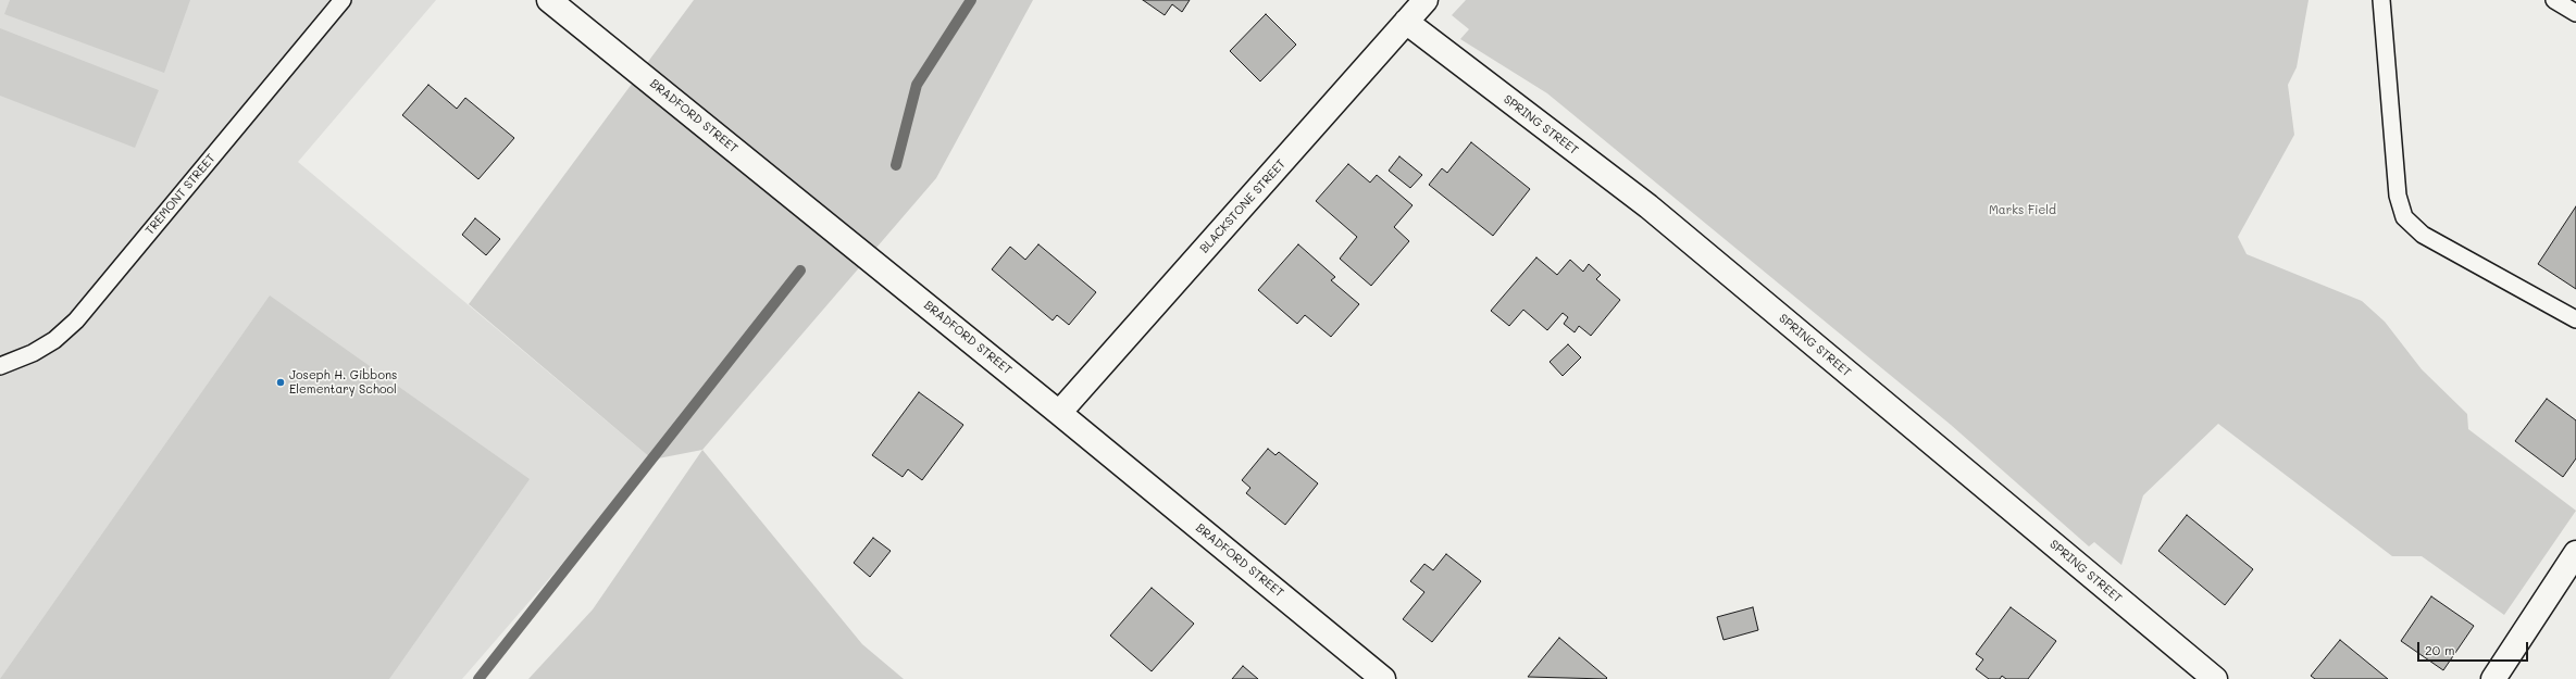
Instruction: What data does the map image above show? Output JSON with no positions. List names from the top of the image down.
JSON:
{
  "streets": {
    "street": ["BRADFORD STREET", "SPRING STREET", "BLACKSTONE STREET"],
    "lane": ["TREMONT STREET"]
  },
  "crossings": [
    ["BRADFORD STREET", "BLACKSTONE STREET"],
    ["SPRING STREET", "BLACKSTONE STREET"]
  ],
  "parks": ["Marks Field"],
  "places": ["Joseph H. Gibbons Elementary School"],
  "scale_bar": "20 m"
}
